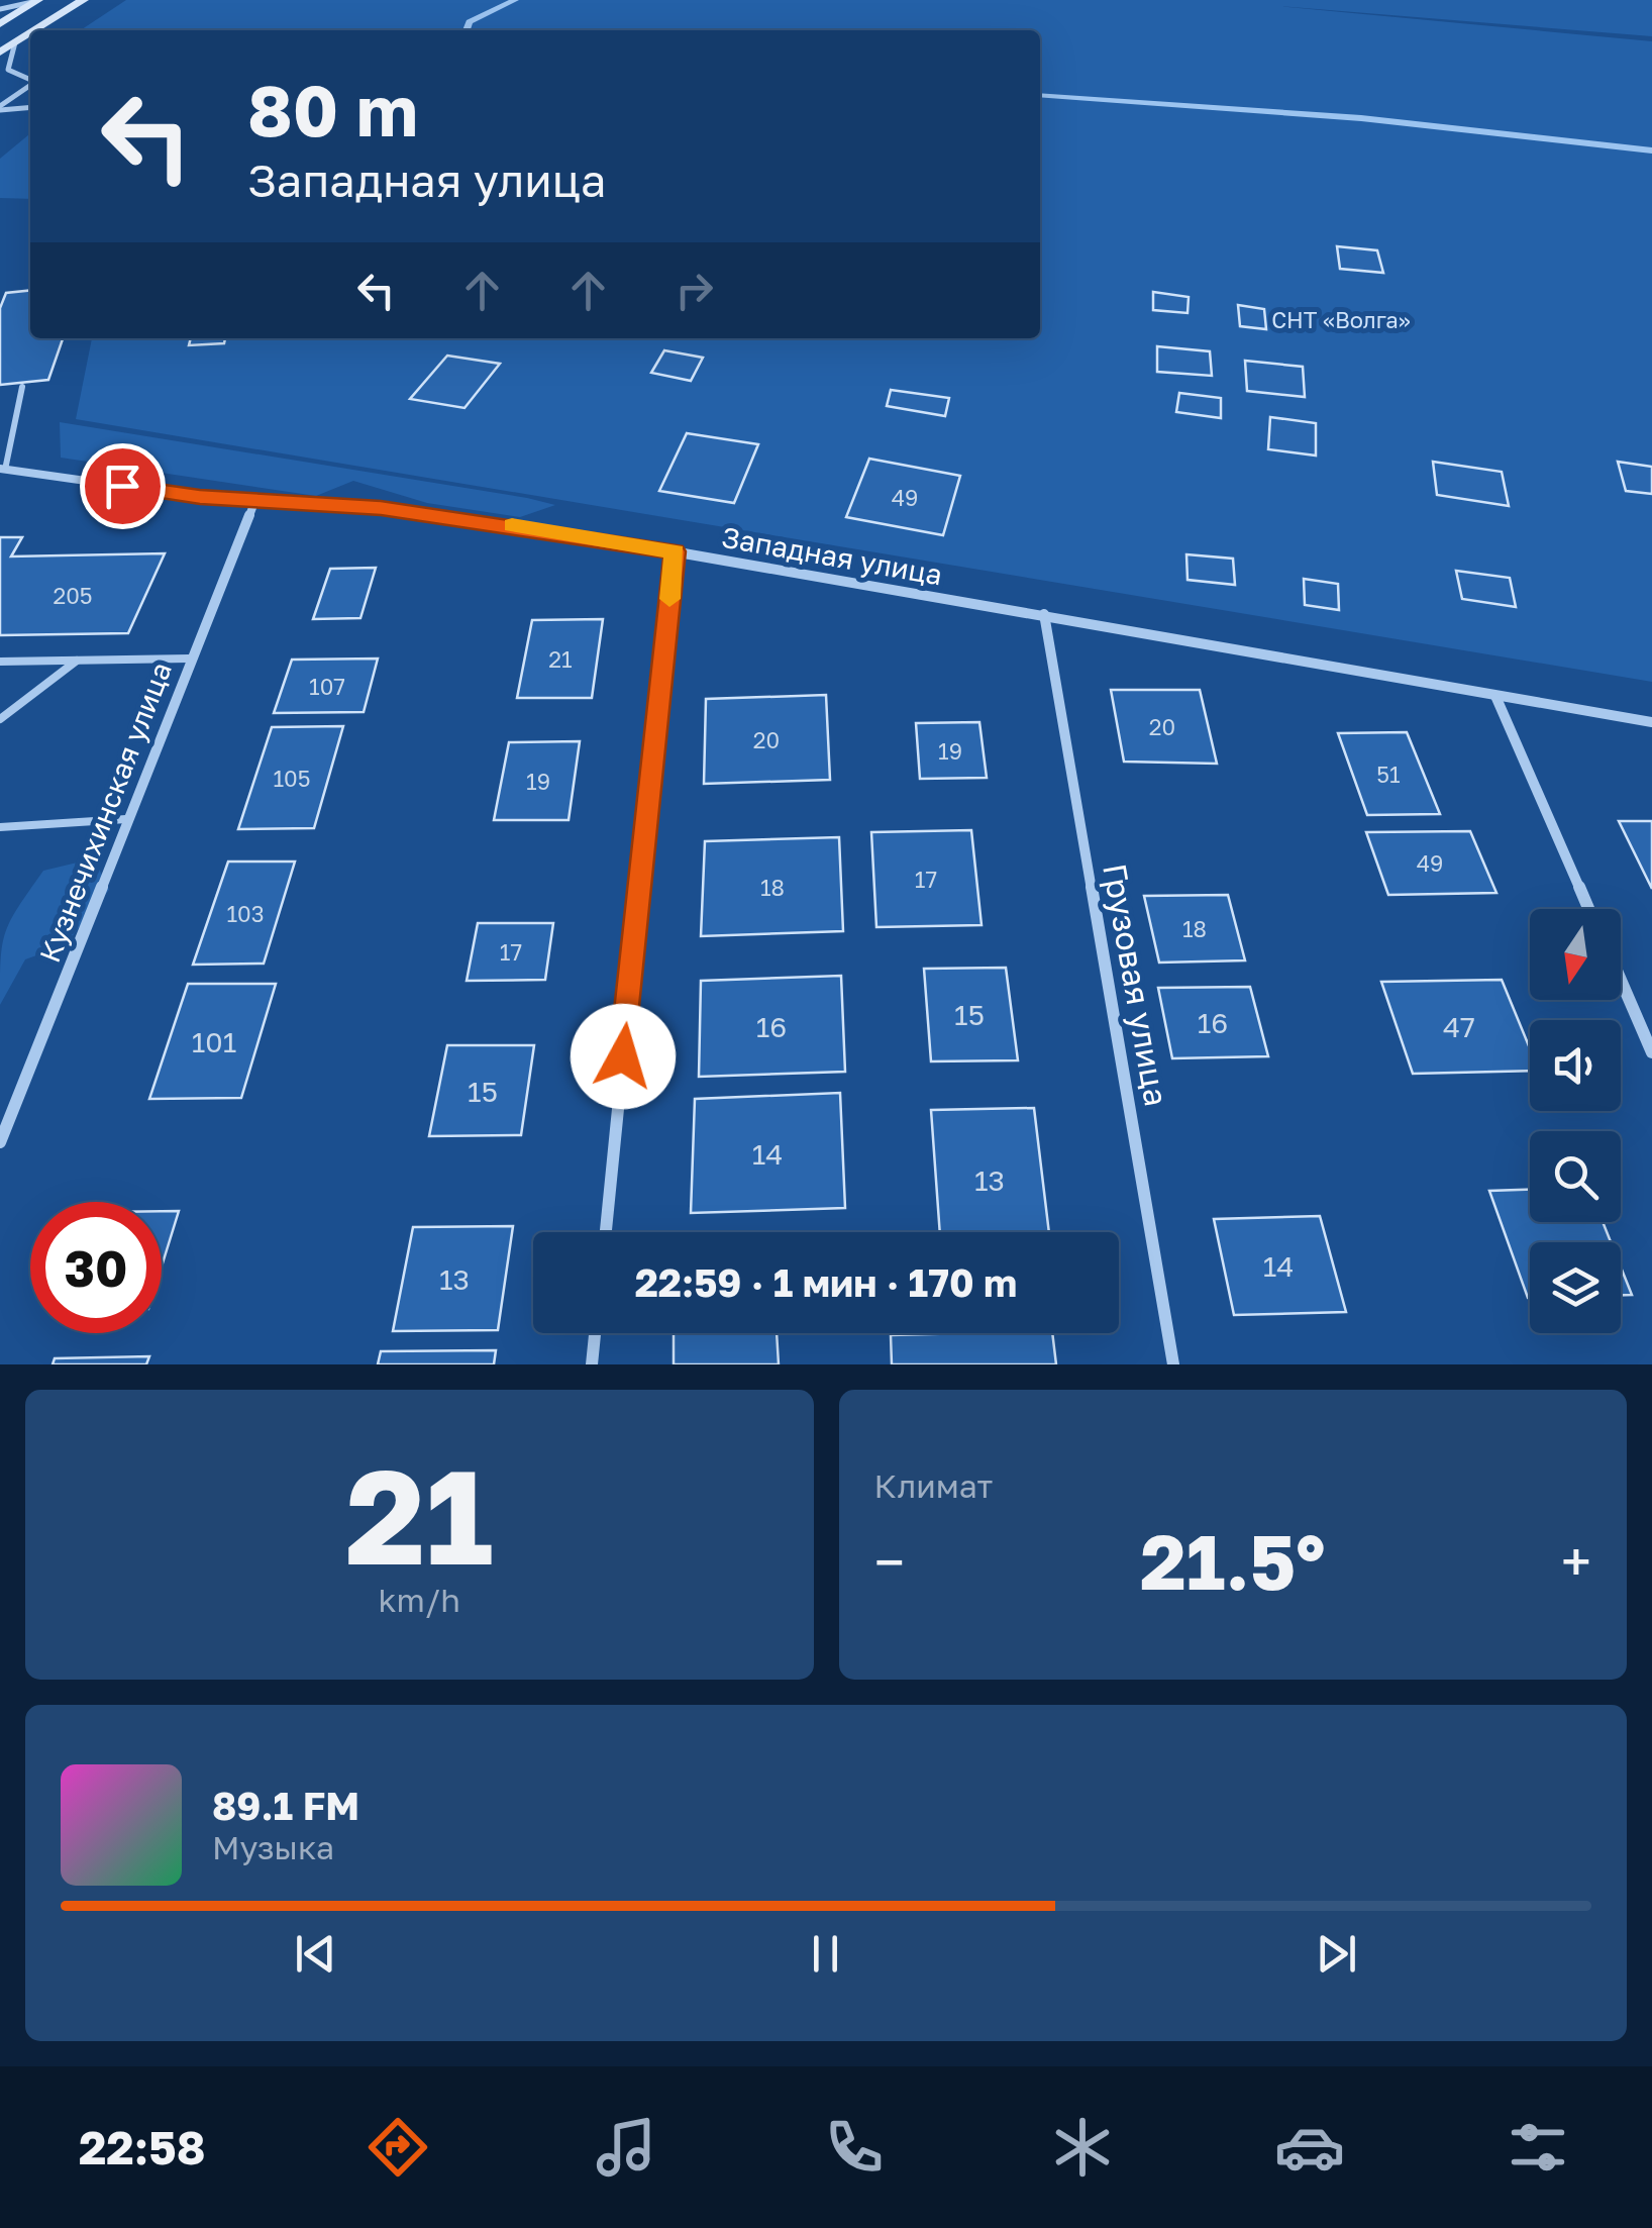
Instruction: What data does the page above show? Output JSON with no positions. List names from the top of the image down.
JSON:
{
  "streets": {
    "street": ["Западная улица", "Кузнечихинская улица", "Грузовая улица"]
  },
  "crossings": [
    ["Западная улица", "Кузнечихинская улица"],
    ["Западная улица", "Грузовая улица"]
  ],
  "parks": ["СНТ «Волга»"],
  "house_numbers": [
    "49",
    "205",
    "21",
    "107",
    "20",
    "20",
    "19",
    "51",
    "105",
    "19",
    "49",
    "17",
    "18",
    "103",
    "18",
    "17",
    "15",
    "16",
    "16",
    "47",
    "101",
    "15",
    "14",
    "13",
    "14",
    "13"
  ],
  "north": "bottom",
  "page": {
    "turn": ["80 m", "Западная улица"],
    "limit": "30",
    "trip": "22:59 · 1 мин · 170 m",
    "tile": [
      ["21", "km/h"],
      "Климат"
    ],
    "heat": ["−", "21.5°", "+"],
    "song": ["89.1 FM", "Музыка"],
    "tabs": "22:58"
  }
}
